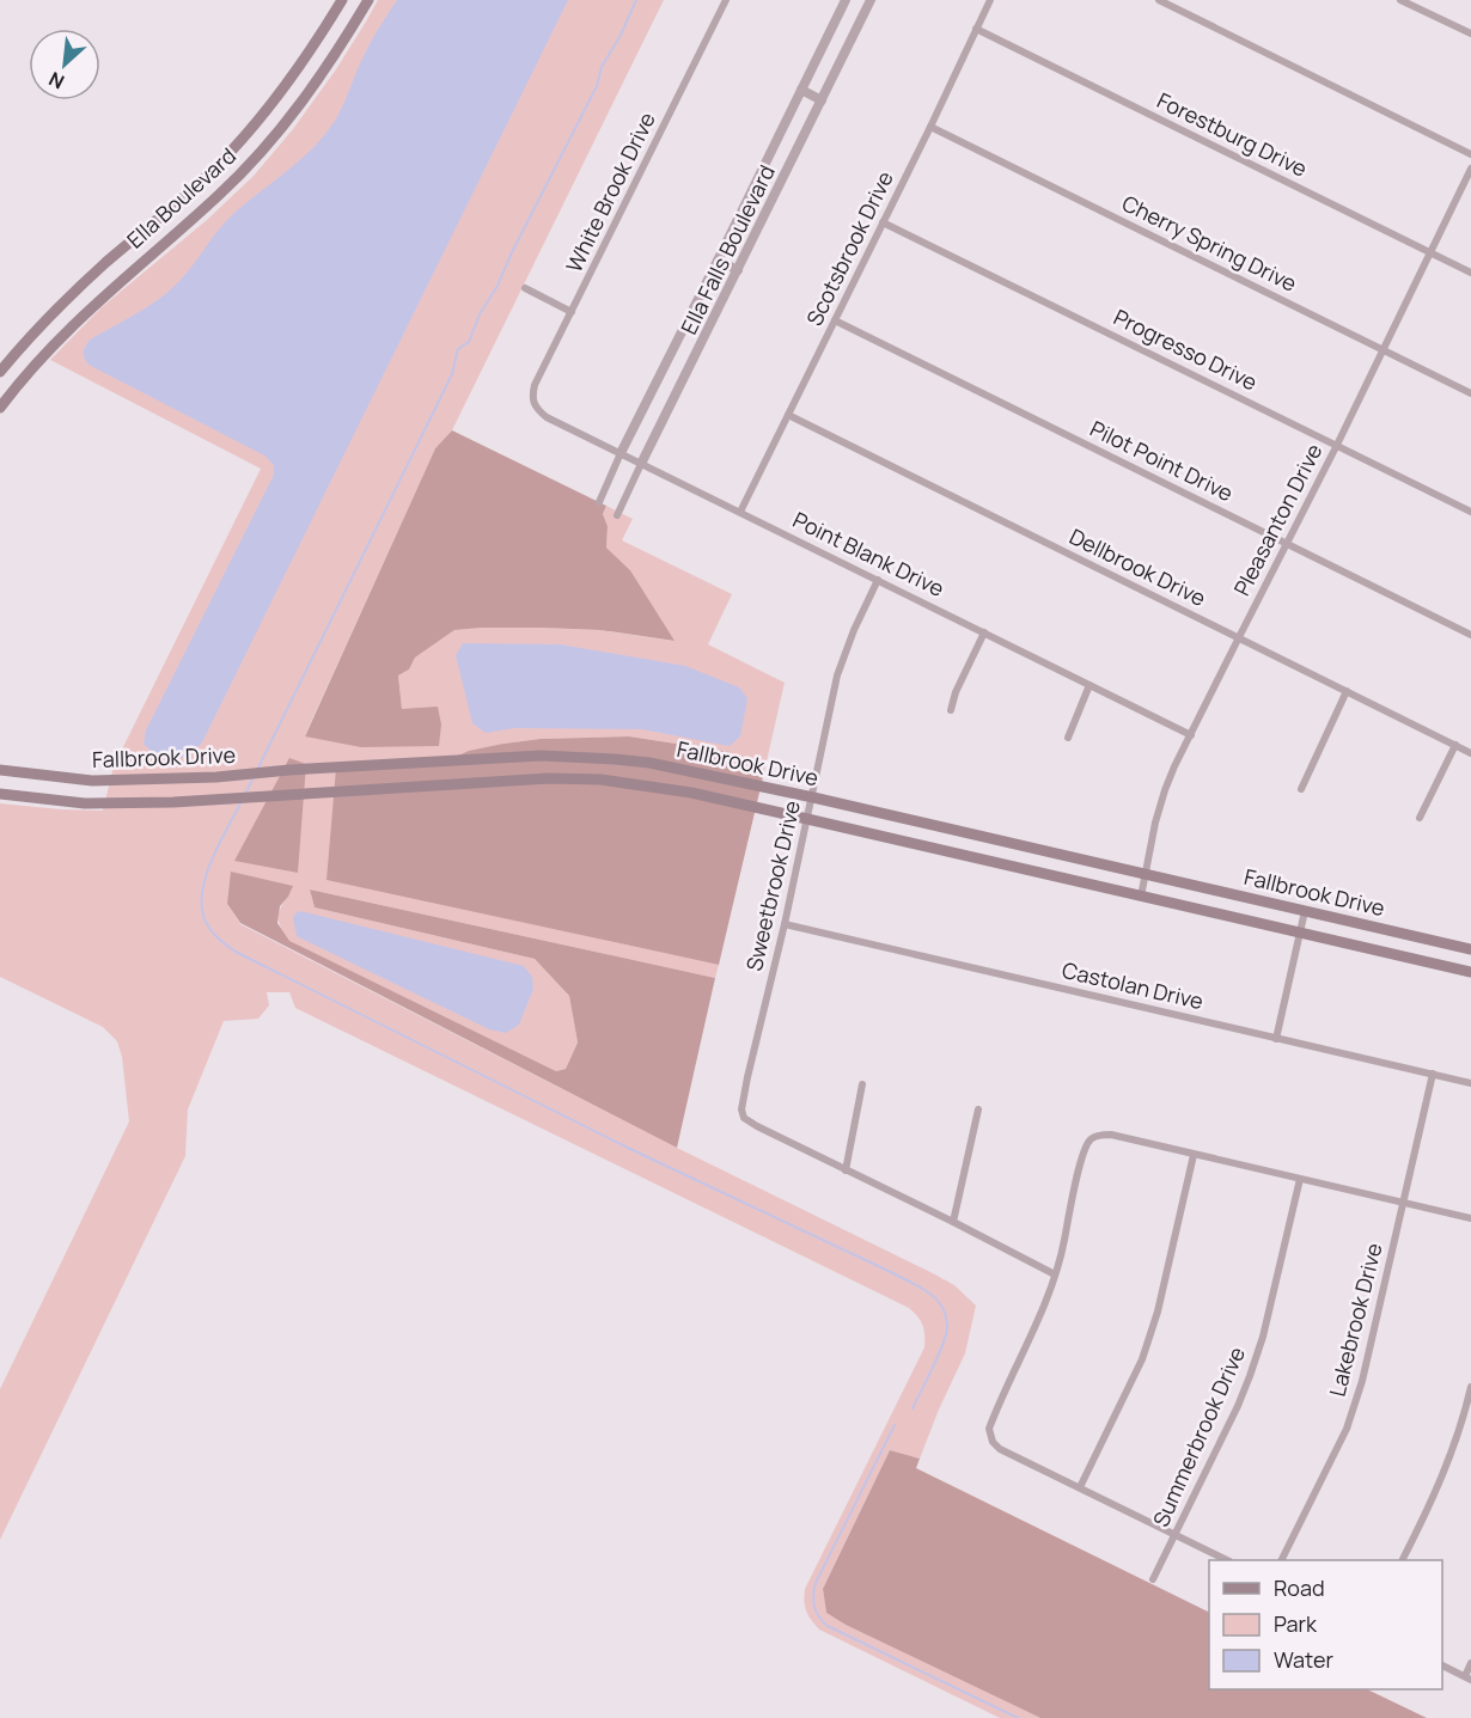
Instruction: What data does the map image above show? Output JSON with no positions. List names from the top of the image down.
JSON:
{
  "streets": {
    "main road": ["Ella Boulevard", "Fallbrook Drive"],
    "street": [
      "Forestburg Drive",
      "White Brook Drive",
      "Cherry Spring Drive",
      "Scotsbrook Drive",
      "Ella Falls Boulevard",
      "Progresso Drive",
      "Pilot Point Drive",
      "Pleasanton Drive",
      "Point Blank Drive",
      "Dellbrook Drive",
      "Sweetbrook Drive",
      "Castolan Drive",
      "Lakebrook Drive",
      "Summerbrook Drive"
    ]
  },
  "crossings": [
    ["Forestburg Drive", "Scotsbrook Drive"],
    ["Forestburg Drive", "Pleasanton Drive"],
    ["White Brook Drive", "Point Blank Drive"],
    ["Cherry Spring Drive", "Scotsbrook Drive"],
    ["Cherry Spring Drive", "Pleasanton Drive"],
    ["Scotsbrook Drive", "Progresso Drive"],
    ["Scotsbrook Drive", "Pilot Point Drive"],
    ["Scotsbrook Drive", "Point Blank Drive"],
    ["Scotsbrook Drive", "Dellbrook Drive"],
    ["Ella Falls Boulevard", "Point Blank Drive"],
    ["Progresso Drive", "Pleasanton Drive"],
    ["Pilot Point Drive", "Pleasanton Drive"],
    ["Pleasanton Drive", "Point Blank Drive"],
    ["Pleasanton Drive", "Dellbrook Drive"],
    ["Pleasanton Drive", "Fallbrook Drive"],
    ["Point Blank Drive", "Sweetbrook Drive"],
    ["Fallbrook Drive", "Sweetbrook Drive"],
    ["Sweetbrook Drive", "Castolan Drive"],
    ["Castolan Drive", "Lakebrook Drive"]
  ],
  "legend": ["Road", "Park", "Water"],
  "north": "bottom left"
}
